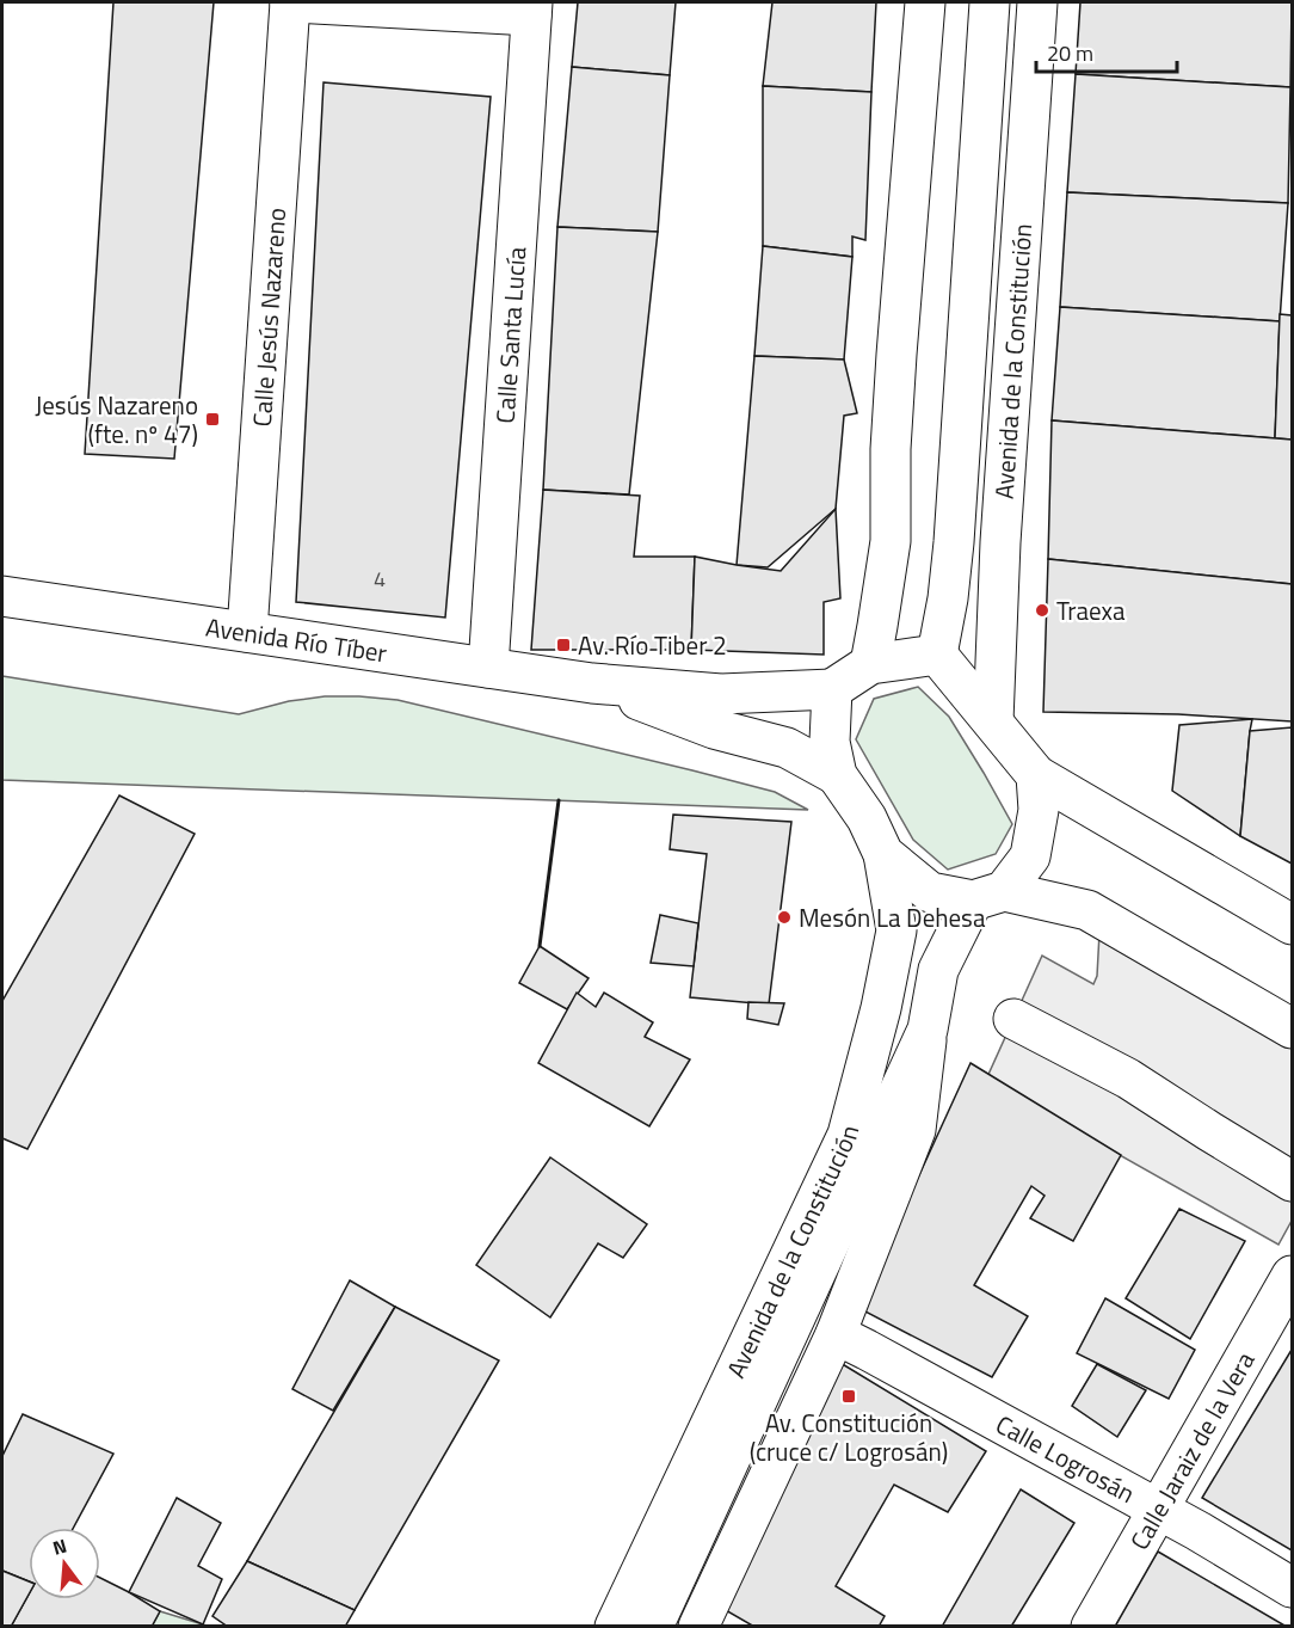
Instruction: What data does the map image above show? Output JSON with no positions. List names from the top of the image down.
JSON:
{
  "streets": {
    "street": [
      "Calle Jesús Nazareno",
      "Calle Santa Lucía",
      "Avenida de la Constitución",
      "Avenida Río Tíber",
      "Calle Jaraiz de la Vera",
      "Calle Logrosán"
    ]
  },
  "crossings": [
    ["Calle Jesús Nazareno", "Avenida Río Tíber"],
    ["Calle Santa Lucía", "Avenida Río Tíber"],
    ["Avenida de la Constitución", "Avenida Río Tíber"],
    ["Avenida de la Constitución", "Calle Logrosán"],
    ["Calle Jaraiz de la Vera", "Calle Logrosán"]
  ],
  "places": {
    "transit": ["Jesús Nazareno (fte. nº 47)", "Av. Río Tiber 2", "Av. Constitución (cruce c/ Logrosán)"],
    "other": ["Traexa", "Mesón La Dehesa"]
  },
  "house_numbers": ["4"],
  "scale_bar": "20 m",
  "north": "top"
}
